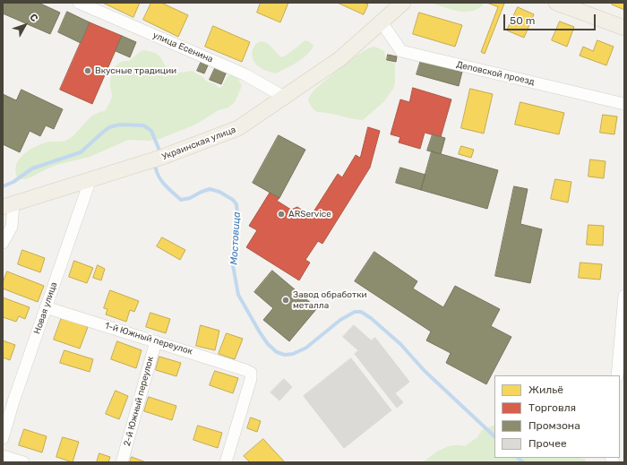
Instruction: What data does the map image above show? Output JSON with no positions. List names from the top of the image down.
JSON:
{
  "streets": {
    "main road": ["Украинская улица"],
    "street": [
      "улица Есенина",
      "Деповской проезд",
      "Новая улица",
      "1-й Южный переулок",
      "2-й Южный переулок"
    ]
  },
  "crossings": [
    ["улица Есенина", "Украинская улица"],
    ["Деповской проезд", "Украинская улица"],
    ["Украинская улица", "Новая улица"],
    ["Новая улица", "1-й Южный переулок"],
    ["1-й Южный переулок", "2-й Южный переулок"]
  ],
  "water": ["Мостовица"],
  "places": ["Вкусные традиции", "ARService", "Завод обработки металла"],
  "legend": [
    "Жильё",
    "Торговля",
    "Промзона",
    "Прочее"
  ],
  "scale_bar": "50 m",
  "north": "top right"
}
